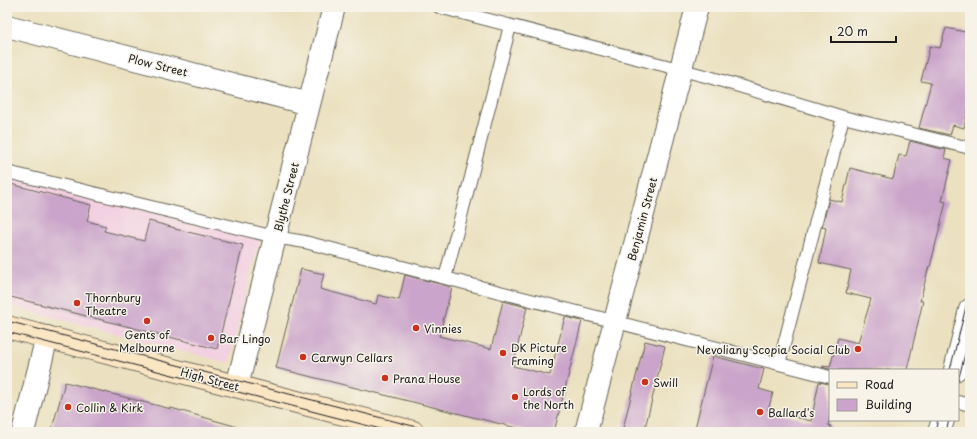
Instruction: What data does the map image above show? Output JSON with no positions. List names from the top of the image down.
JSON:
{
  "streets": {
    "main road": ["High Street"],
    "street": ["Plow Street", "Blythe Street", "Benjamin Street"]
  },
  "crossings": [
    ["Plow Street", "Blythe Street"],
    ["Blythe Street", "High Street"]
  ],
  "places": [
    "Thornbury Theatre",
    "Gents of Melbourne",
    "Vinnies",
    "Bar Lingo",
    "Nevoliany Scopia Social Club",
    "DK Picture Framing",
    "Carwyn Cellars",
    "Prana House",
    "Swill",
    "Lords of the North",
    "Collin & Kirk",
    "Ballard's"
  ],
  "legend": ["Road", "Building"],
  "scale_bar": "20 m"
}
